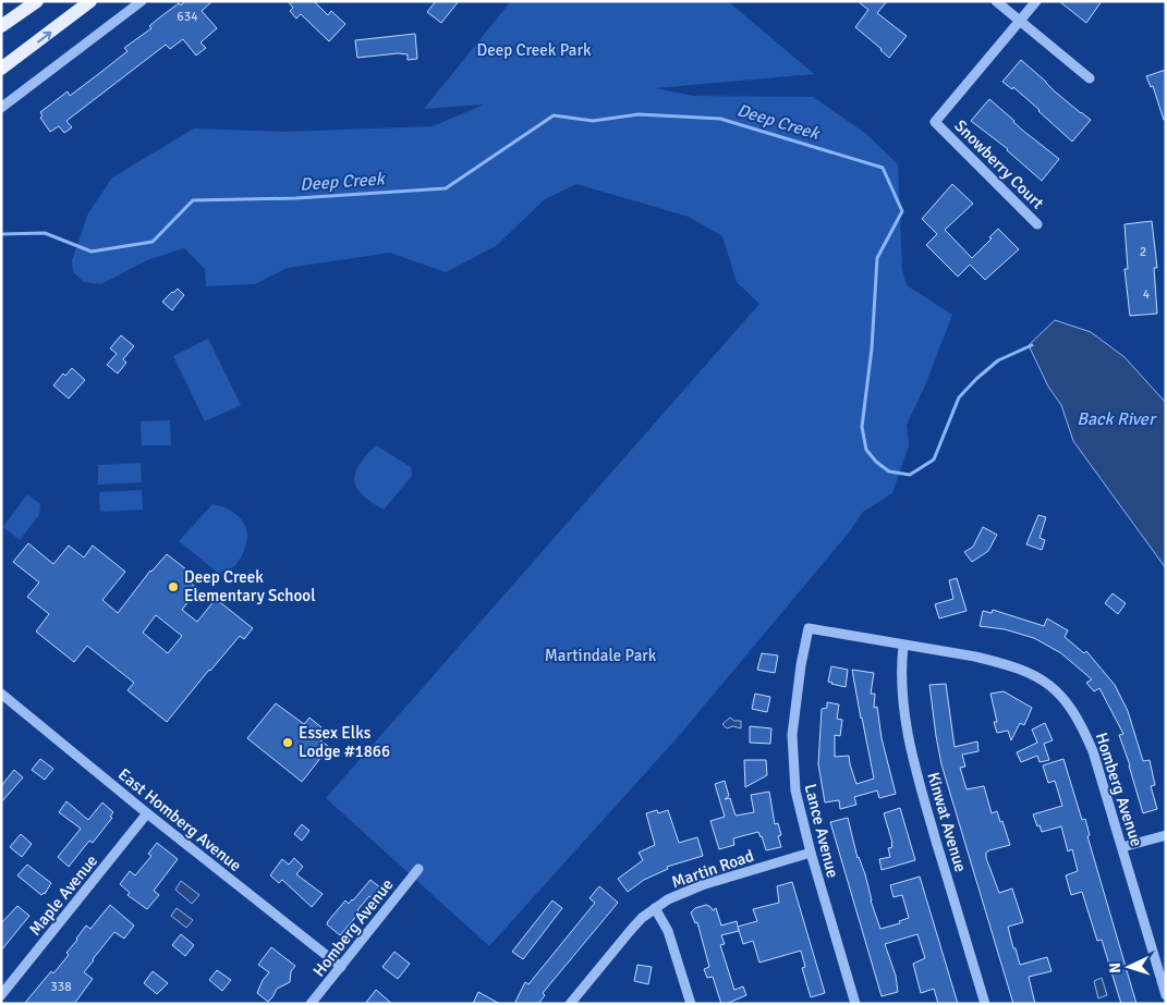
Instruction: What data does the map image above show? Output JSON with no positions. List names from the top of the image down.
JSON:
{
  "streets": {
    "street": [
      "Snowberry Court",
      "Homberg Avenue",
      "East Homberg Avenue",
      "Kinwat Avenue",
      "Lance Avenue",
      "Martin Road",
      "Maple Avenue"
    ]
  },
  "crossings": [
    ["Homberg Avenue", "East Homberg Avenue"],
    ["Homberg Avenue", "Kinwat Avenue"],
    ["Homberg Avenue", "Lance Avenue"],
    ["East Homberg Avenue", "Maple Avenue"],
    ["Lance Avenue", "Martin Road"]
  ],
  "water": ["Deep Creek", "Back River"],
  "parks": ["Deep Creek Park", "Martindale Park"],
  "places": ["Deep Creek Elementary School", "Essex Elks Lodge #1866"],
  "house_numbers": [
    "634",
    "2",
    "4",
    "338"
  ],
  "north": "left"
}
